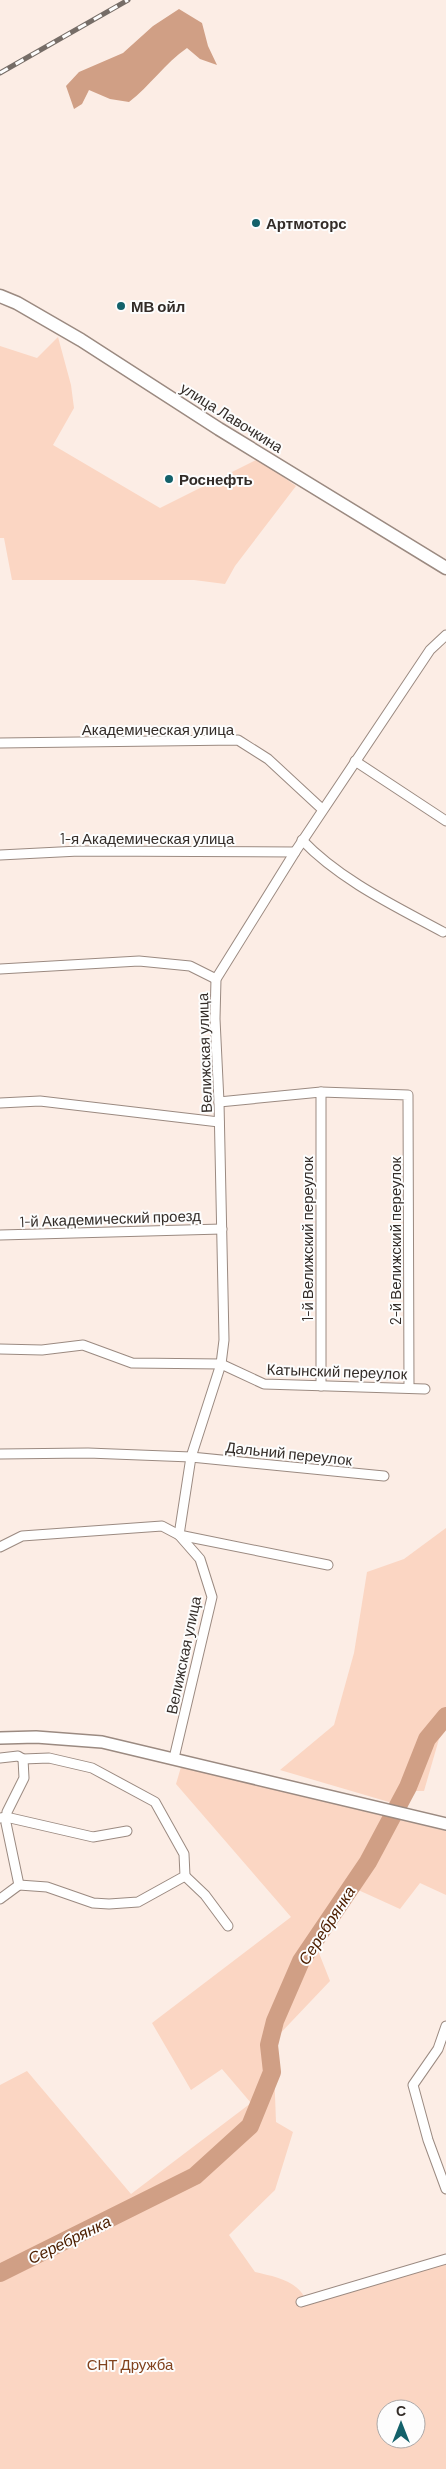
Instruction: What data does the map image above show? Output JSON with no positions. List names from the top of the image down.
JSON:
{
  "streets": {
    "main road": ["улица Лавочкина"],
    "street": [
      "Академическая улица",
      "1-я Академическая улица",
      "Велижская улица",
      "1-й Академический проезд",
      "1-й Велижский переулок",
      "2-й Велижский переулок",
      "Катынский переулок",
      "Дальний переулок"
    ]
  },
  "crossings": [
    ["Академическая улица", "Велижская улица"],
    ["1-я Академическая улица", "Велижская улица"],
    ["Велижская улица", "1-й Академический проезд"],
    ["Велижская улица", "Катынский переулок"],
    ["Велижская улица", "Дальний переулок"],
    ["1-й Велижский переулок", "2-й Велижский переулок"],
    ["1-й Велижский переулок", "Катынский переулок"],
    ["2-й Велижский переулок", "Катынский переулок"]
  ],
  "water": ["Серебрянка"],
  "parks": ["СНТ Дружба"],
  "places": ["Артмоторс", "МВ ойл", "Роснефть"],
  "north": "top"
}
